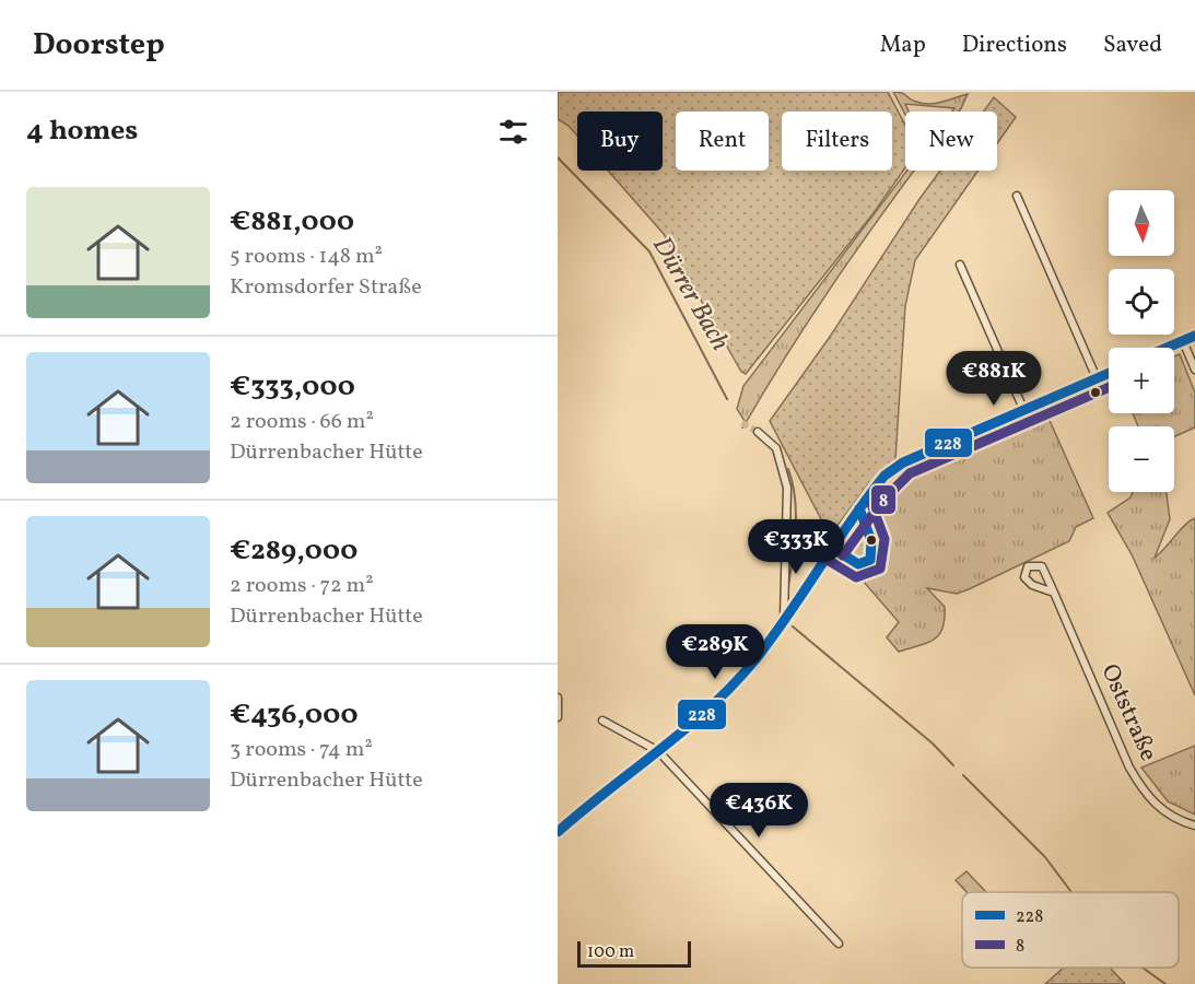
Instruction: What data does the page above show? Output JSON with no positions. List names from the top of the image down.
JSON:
{
  "streets": {
    "street": ["Oststraße"]
  },
  "water": ["Dürrer Bach"],
  "lines": ["transit line 228", "transit line 8"],
  "legend": ["228", "8"],
  "scale_bar": "100 m",
  "north": "bottom",
  "page": {
    "header": "Doorstep",
    "nav": ["Map", "Directions", "Saved"],
    "heading": "4 homes",
    "chip": [
      "Buy",
      "Rent",
      "Filters",
      "New"
    ],
    "list": [
      {
        "name": "€881,000",
        "note": "5 rooms · 148 m² · Kromsdorfer Straße"
      },
      {
        "name": "€333,000",
        "note": "2 rooms · 66 m² · Dürrenbacher Hütte"
      },
      {
        "name": "€289,000",
        "note": "2 rooms · 72 m² · Dürrenbacher Hütte"
      },
      {
        "name": "€436,000",
        "note": "3 rooms · 74 m² · Dürrenbacher Hütte"
      }
    ],
    "map_buttons": ["+", "−"],
    "price": [
      "€881K",
      "€333K",
      "€289K",
      "€436K"
    ],
    "scale": "100 m"
  }
}
